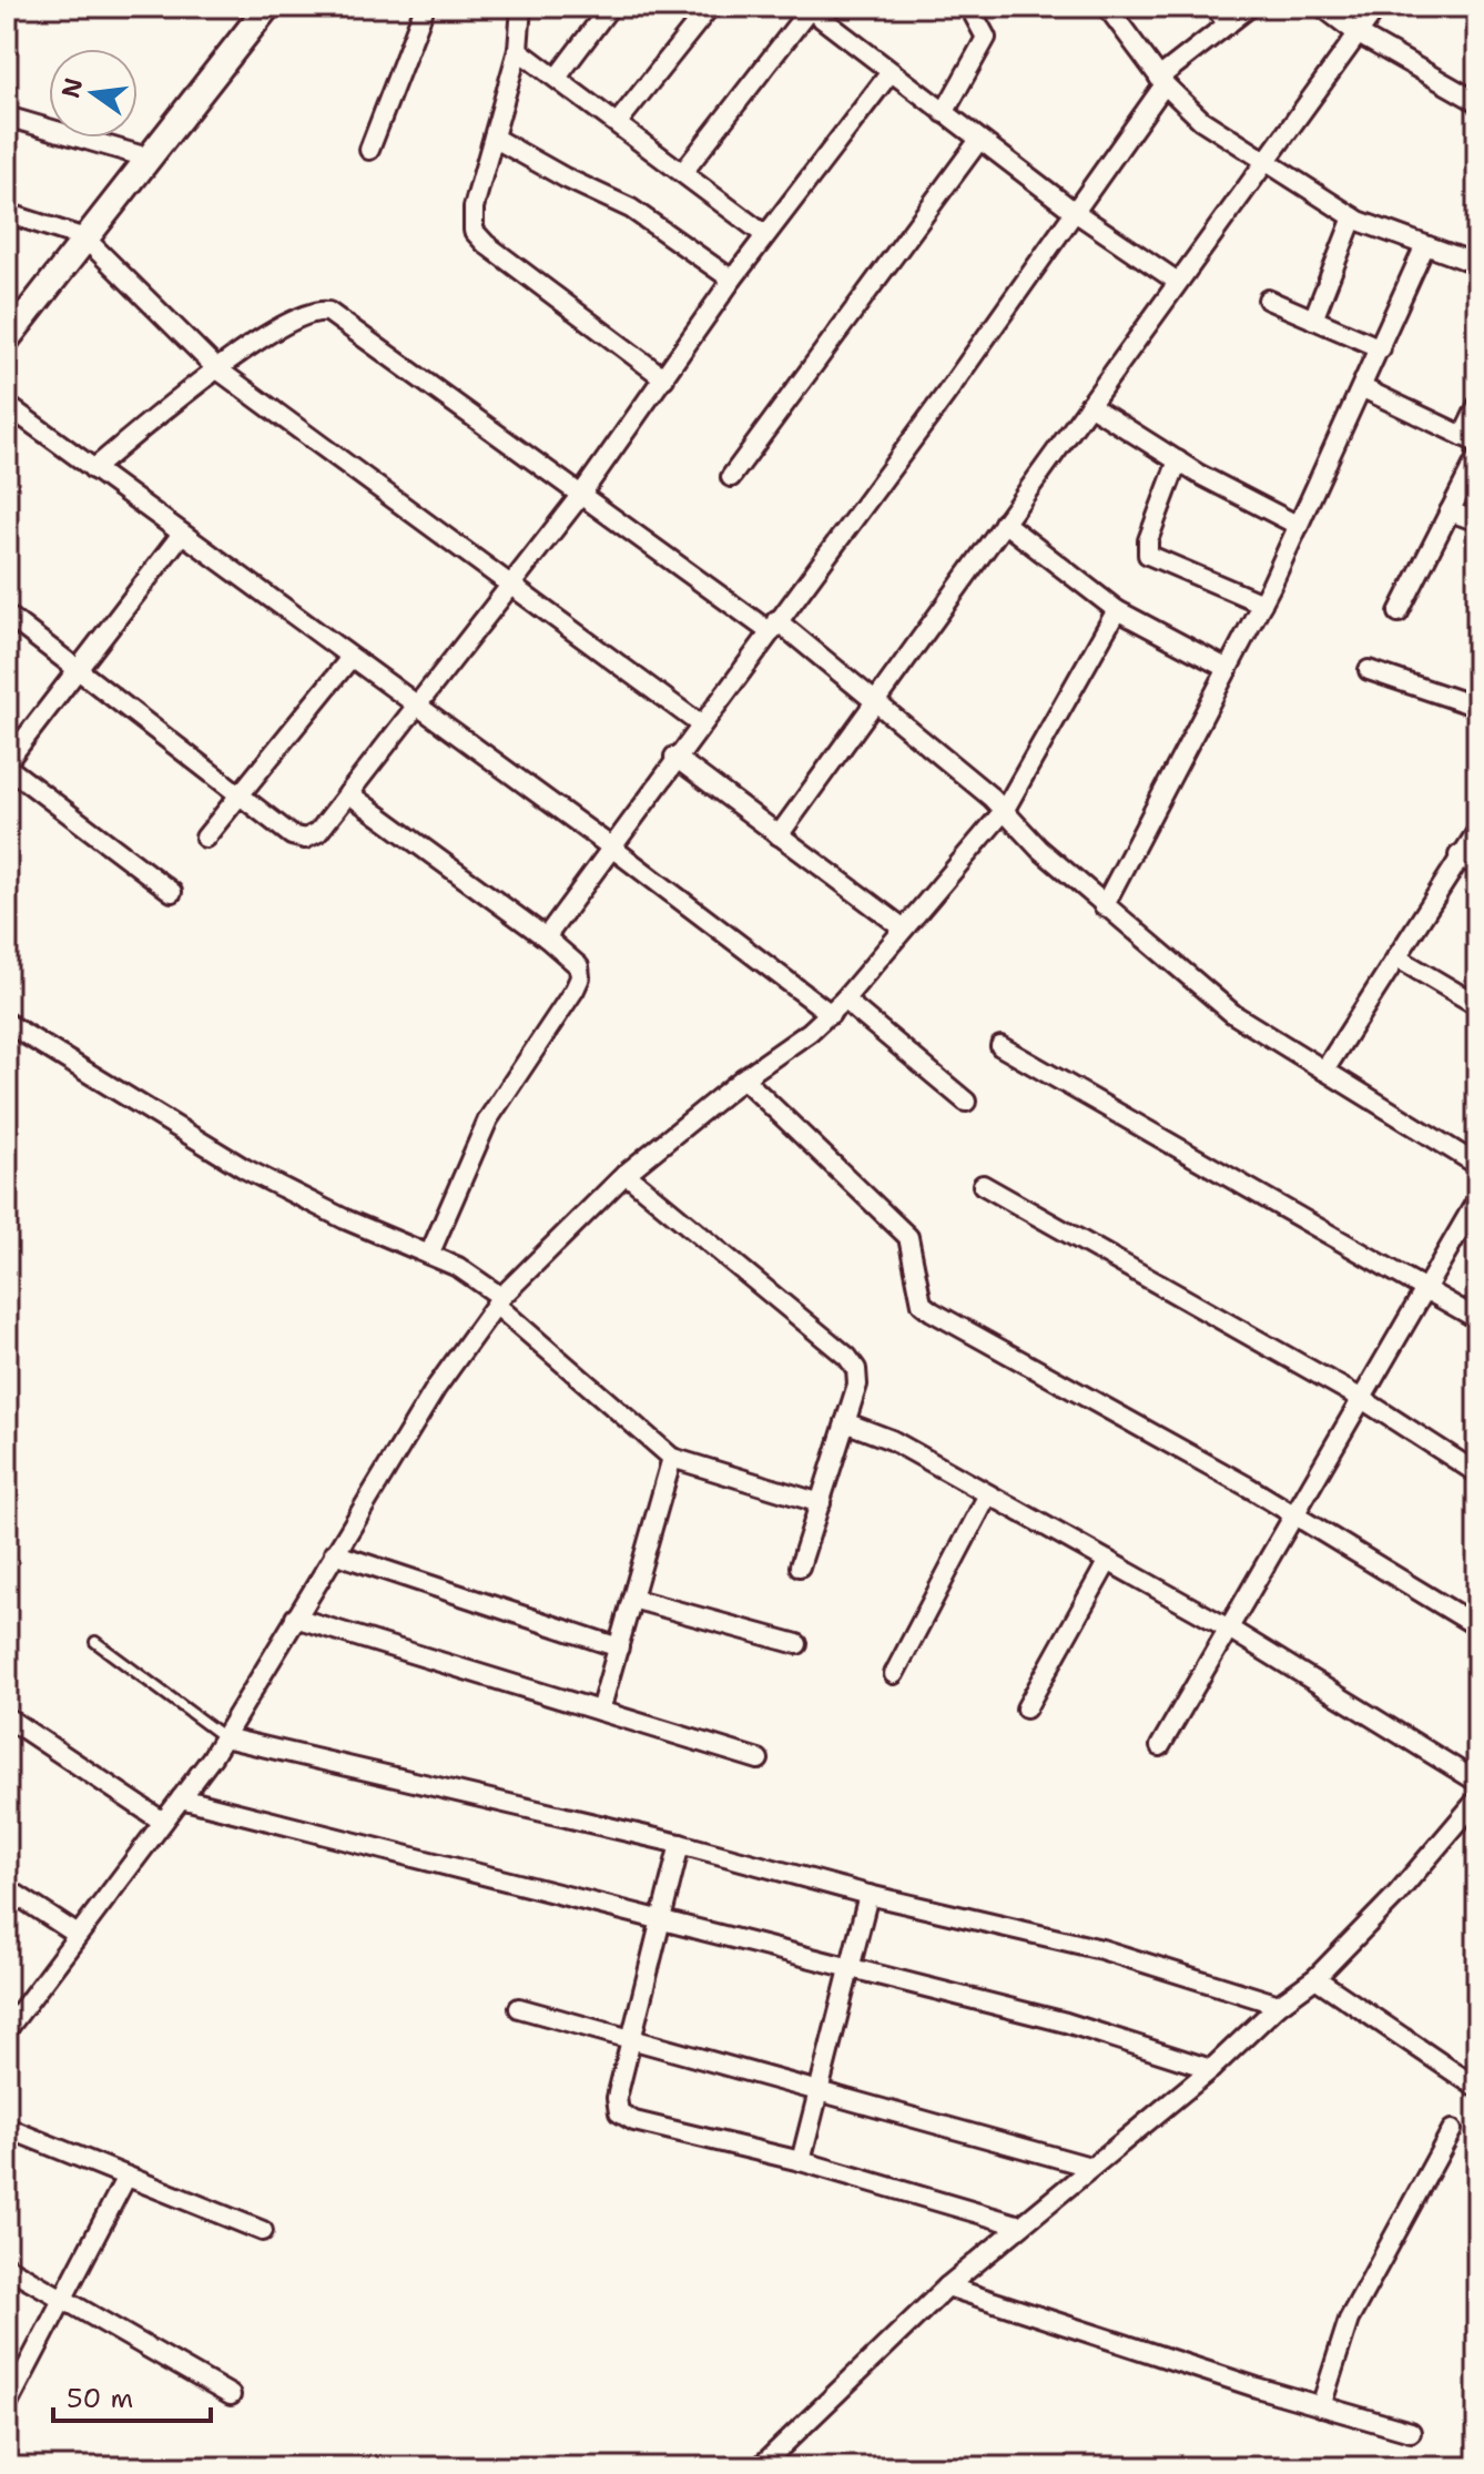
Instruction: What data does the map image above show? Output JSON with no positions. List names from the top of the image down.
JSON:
{
  "scale_bar": "50 m",
  "north": "left"
}
